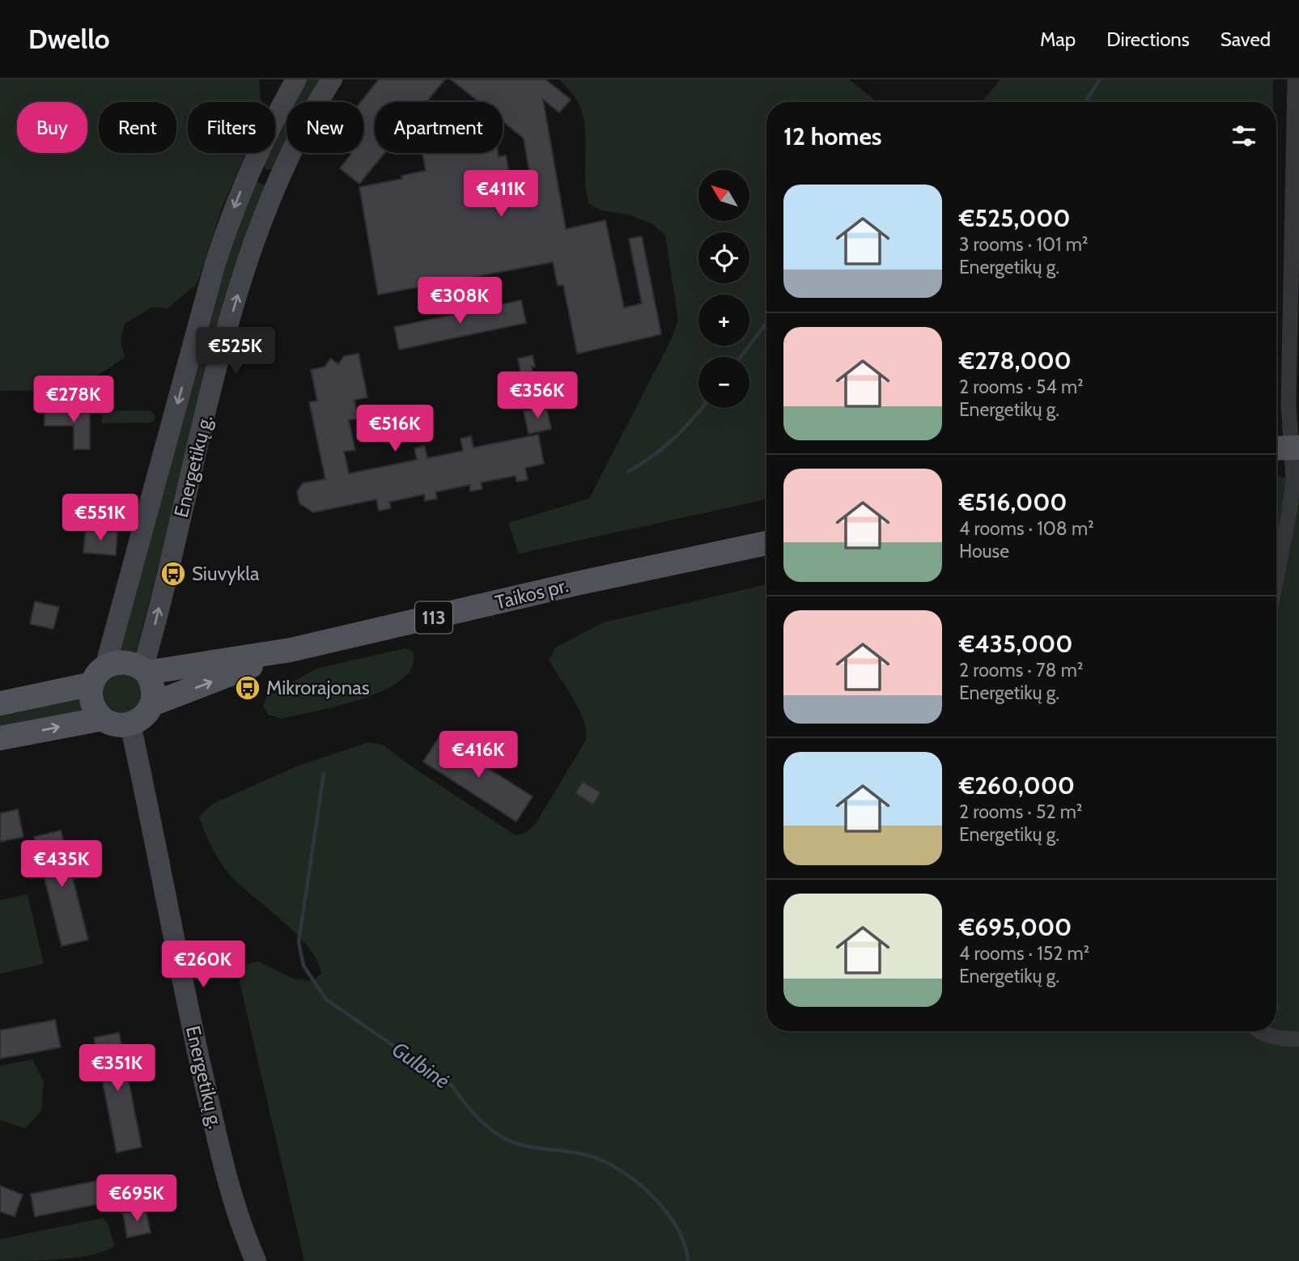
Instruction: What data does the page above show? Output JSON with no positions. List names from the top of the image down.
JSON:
{
  "streets": {
    "main road": ["Energetikų g.", "Taikos pr.", "113"]
  },
  "crossings": [
    ["Energetikų g.", "Taikos pr."]
  ],
  "water": ["Gulbinė"],
  "places": {
    "bus stop": ["Siuvykla", "Mikrorajonas"]
  },
  "north": "top left",
  "page": {
    "header": "Dwello",
    "nav": ["Map", "Directions", "Saved"],
    "chip": [
      "Buy",
      "Rent",
      "Filters",
      "New",
      "Apartment"
    ],
    "heading": "12 homes",
    "map_buttons": ["+", "−"],
    "price": [
      "€411K",
      "€308K",
      "€525K",
      "€356K",
      "€278K",
      "€516K",
      "€551K",
      "€416K",
      "€435K",
      "€260K",
      "€351K",
      "€695K"
    ],
    "list": [
      {
        "name": "€525,000",
        "note": "3 rooms · 101 m² · Energetikų g."
      },
      {
        "name": "€278,000",
        "note": "2 rooms · 54 m² · Energetikų g."
      },
      {
        "name": "€516,000",
        "note": "4 rooms · 108 m² · House"
      },
      {
        "name": "€435,000",
        "note": "2 rooms · 78 m² · Energetikų g."
      },
      {
        "name": "€260,000",
        "note": "2 rooms · 52 m² · Energetikų g."
      },
      {
        "name": "€695,000",
        "note": "4 rooms · 152 m² · Energetikų g."
      }
    ]
  }
}
